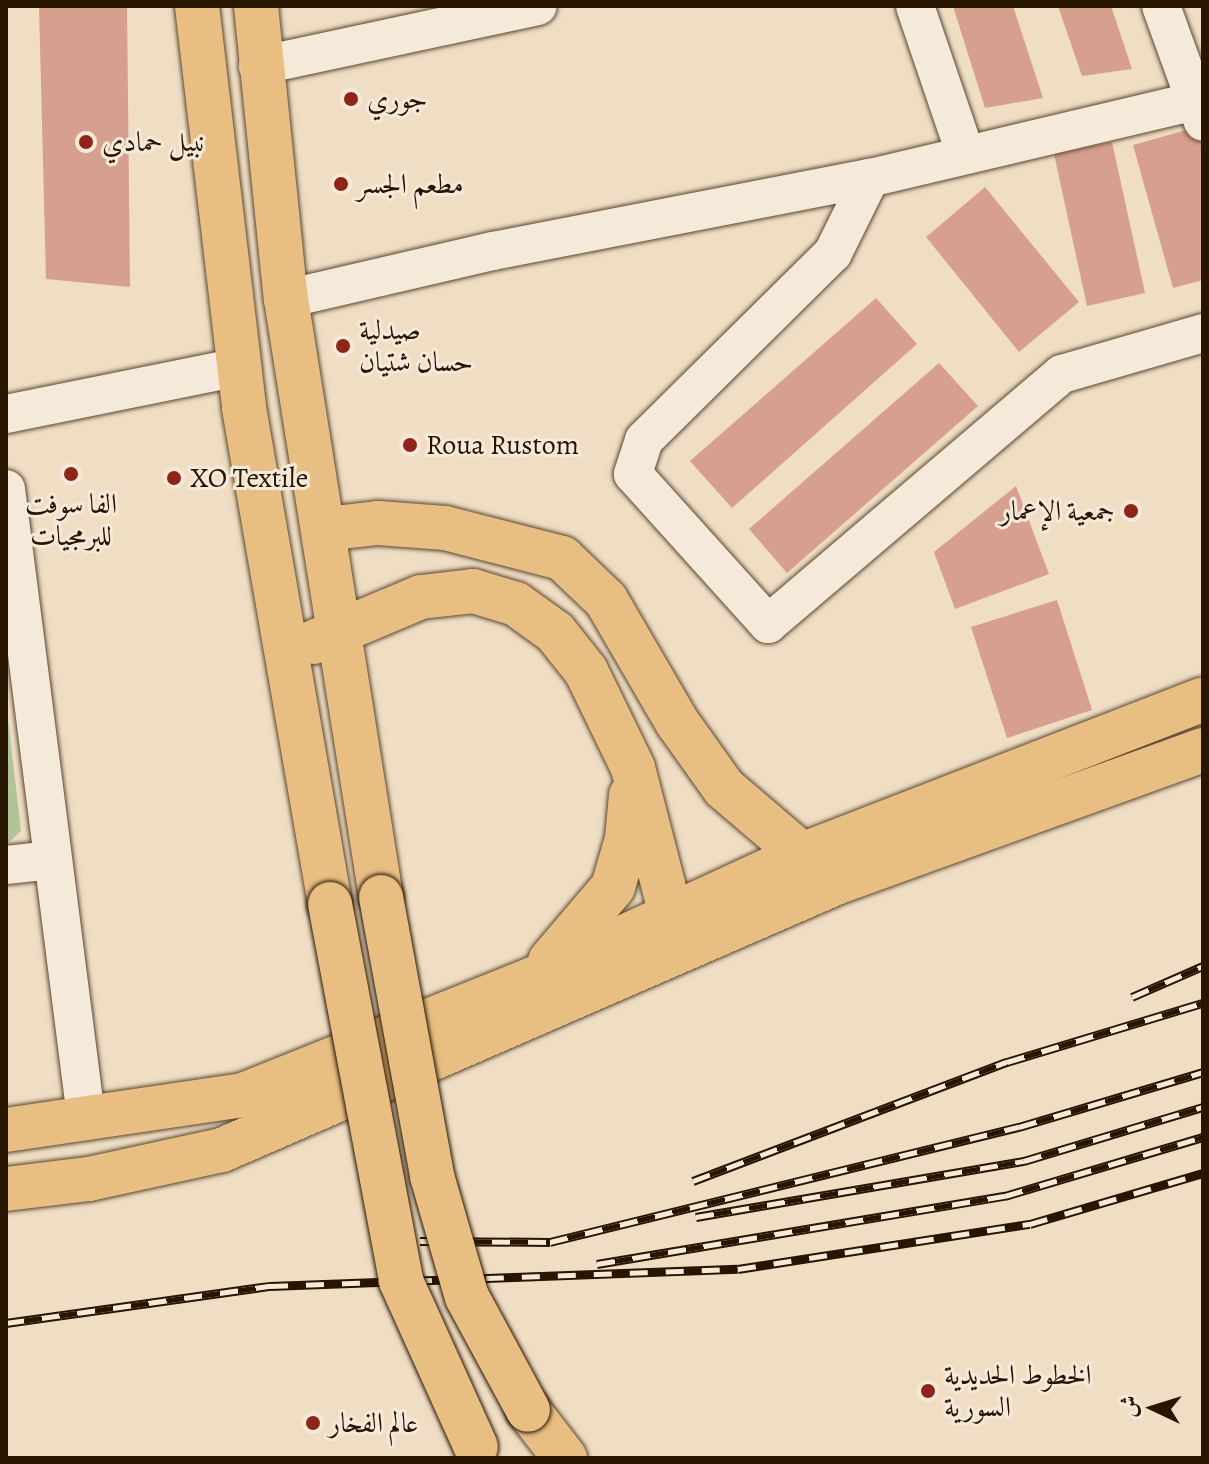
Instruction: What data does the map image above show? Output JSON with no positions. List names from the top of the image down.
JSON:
{
  "places": [
    "جوري",
    "نبيل حمادي",
    "مطعم الجسر",
    "صيدلية حسان شتيان",
    "Roua Rustom",
    "الفا سوفت للبرمجيات",
    "XO Textile",
    "جمعية الإعمار",
    "الخطوط الحديدية السورية",
    "عالم الفخار"
  ],
  "north": "left"
}
